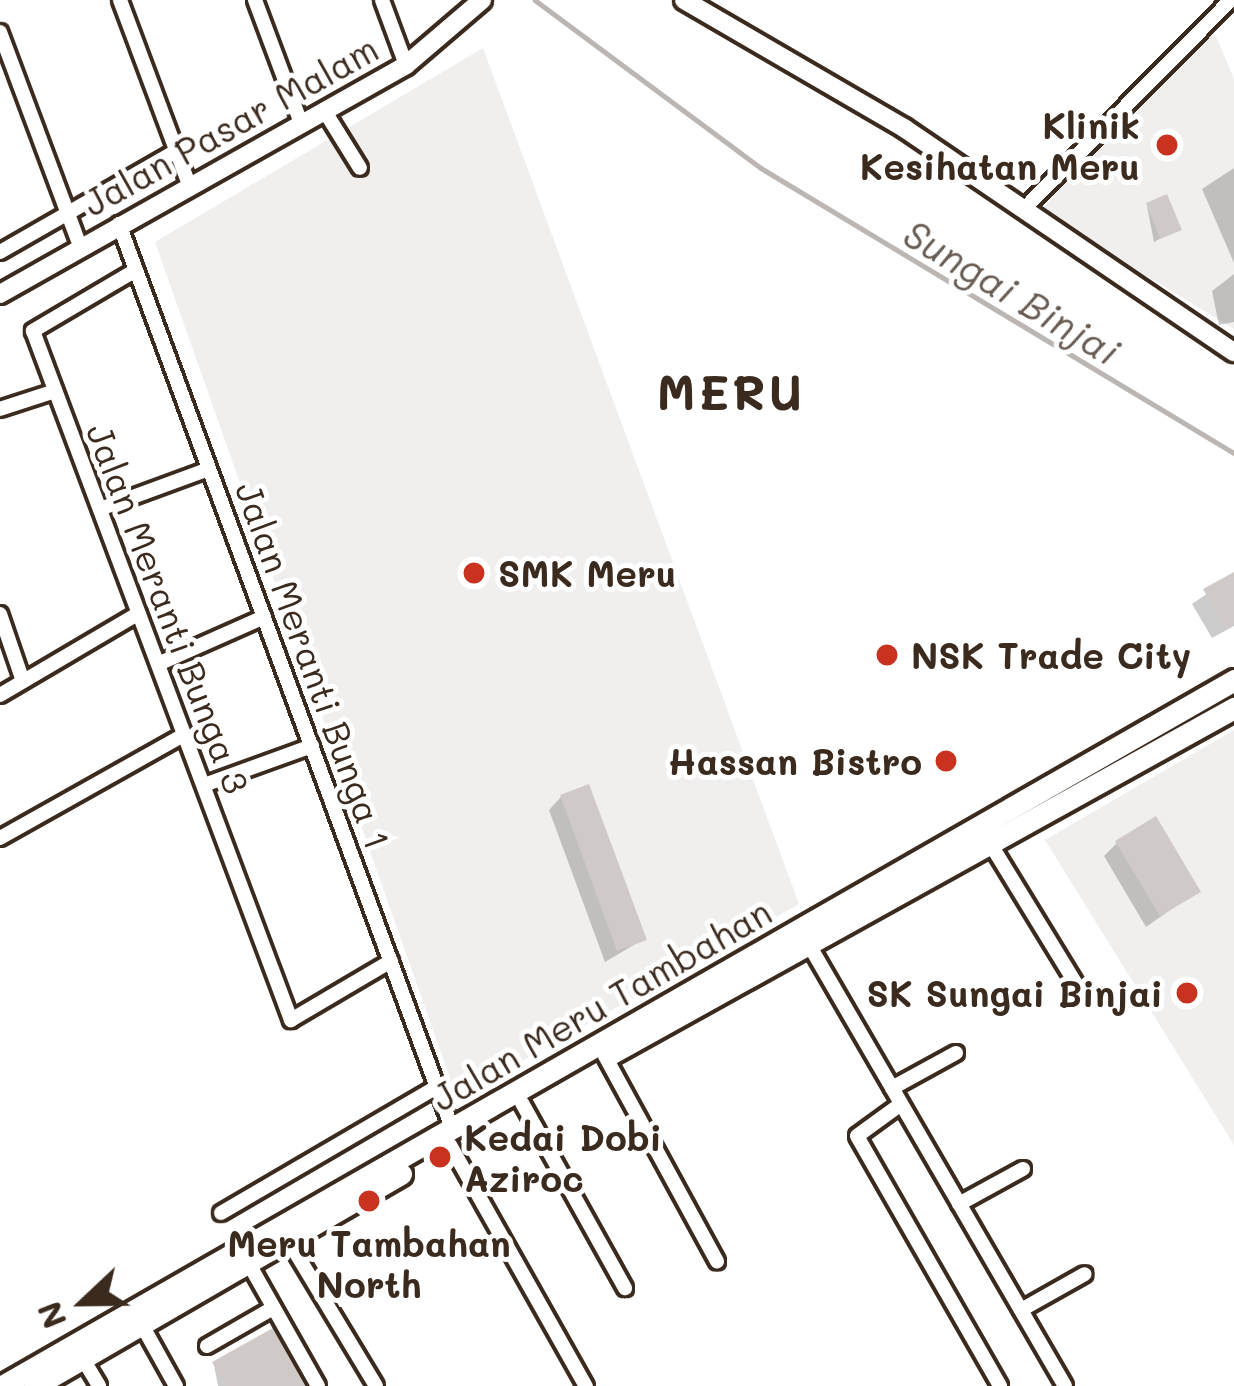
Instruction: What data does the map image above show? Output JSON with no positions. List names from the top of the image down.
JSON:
{
  "streets": {
    "main road": ["Jalan Meru Tambahan"],
    "street": ["Jalan Pasar Malam", "Jalan Meranti Bunga 3", "Jalan Meranti Bunga 1"]
  },
  "crossings": [
    ["Jalan Pasar Malam", "Jalan Meranti Bunga 1"],
    ["Jalan Meranti Bunga 3", "Jalan Meranti Bunga 1"],
    ["Jalan Meranti Bunga 1", "Jalan Meru Tambahan"]
  ],
  "districts": ["MERU"],
  "water": ["Sungai Binjai"],
  "places": [
    "Klinik Kesihatan Meru",
    "SMK Meru",
    "NSK Trade City",
    "Hassan Bistro",
    "SK Sungai Binjai",
    "Kedai Dobi Aziroc",
    "Meru Tambahan North"
  ],
  "north": "left"
}
